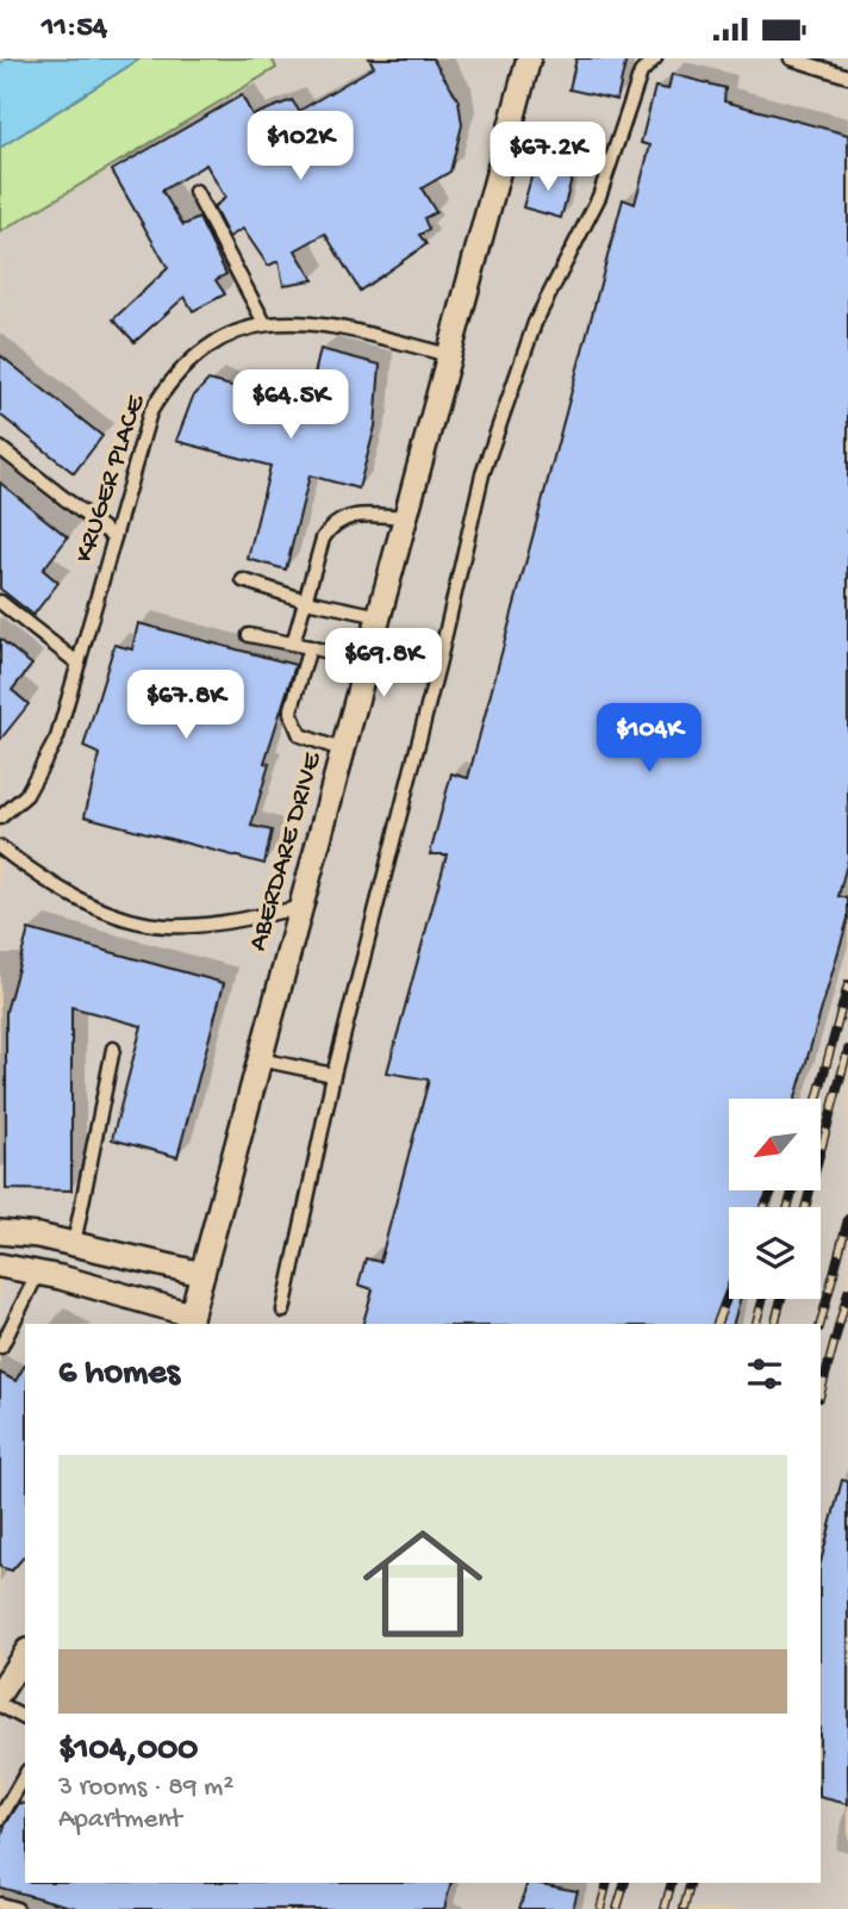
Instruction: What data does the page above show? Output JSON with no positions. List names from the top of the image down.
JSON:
{
  "streets": {
    "street": ["ABERDARE DRIVE"],
    "lane": ["KRUGER PLACE"]
  },
  "crossings": [
    ["KRUGER PLACE", "ABERDARE DRIVE"]
  ],
  "north": "bottom left",
  "page": {
    "status": "11:54",
    "price": [
      "$102K",
      "$67.2K",
      "$64.5K",
      "$69.8K",
      "$67.8K",
      "$104K"
    ],
    "heading": "6 homes",
    "list": [
      {
        "name": "$104,000",
        "note": "3 rooms · 89 m² · Apartment"
      }
    ]
  }
}
